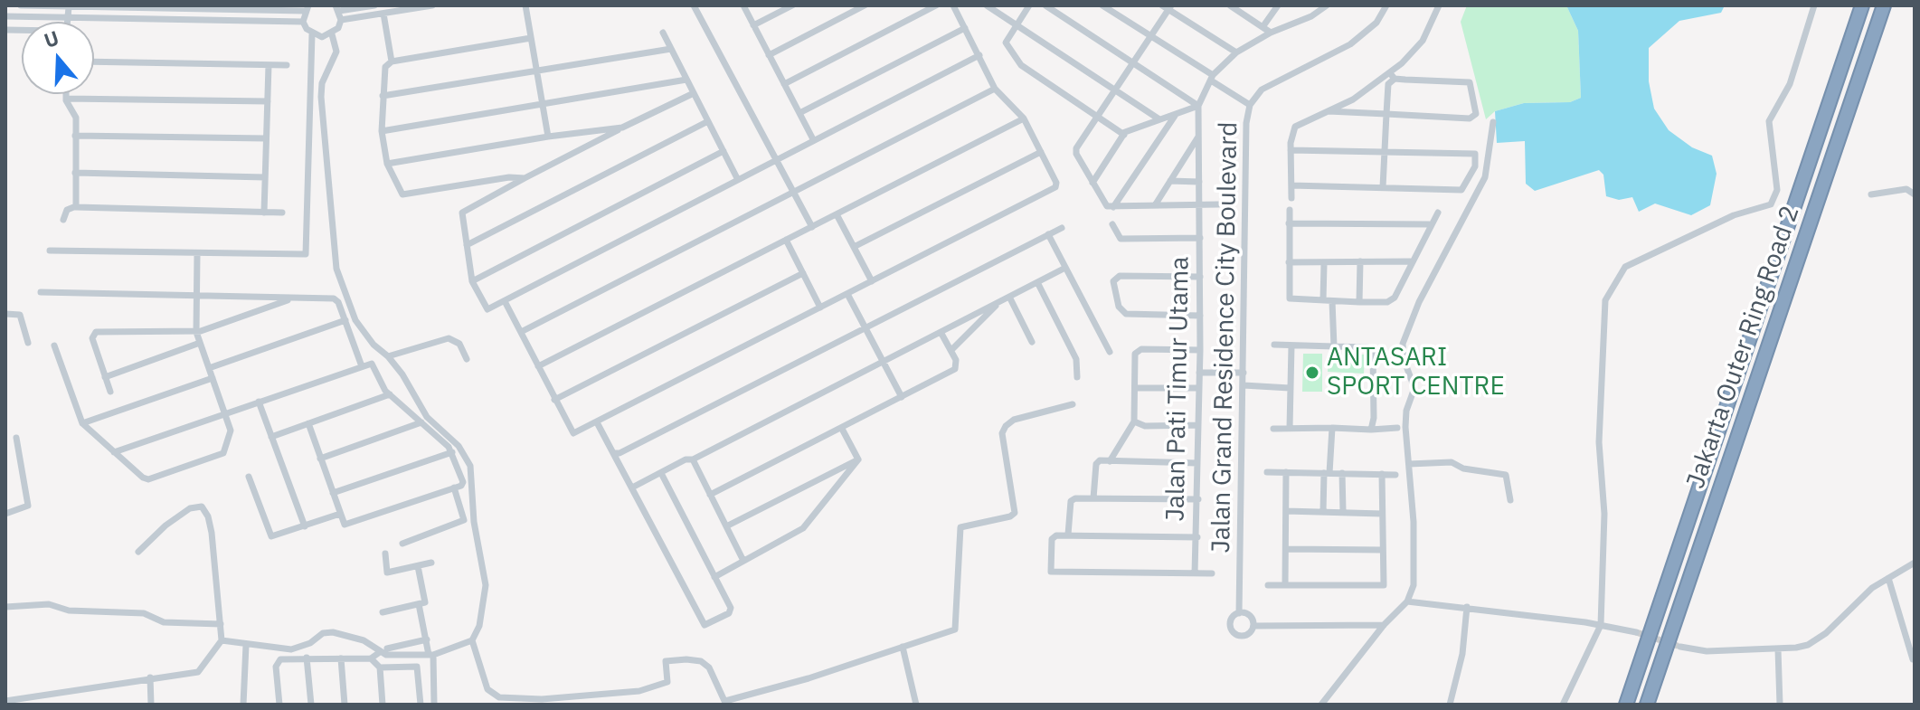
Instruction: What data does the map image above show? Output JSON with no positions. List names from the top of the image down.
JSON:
{
  "streets": {
    "highway": ["Jakarta Outer Ring Road 2"],
    "street": ["Jalan Grand Residence City Boulevard", "Jalan Pati Timur Utama"]
  },
  "places": ["ANTASARI SPORT CENTRE"],
  "north": "top"
}
